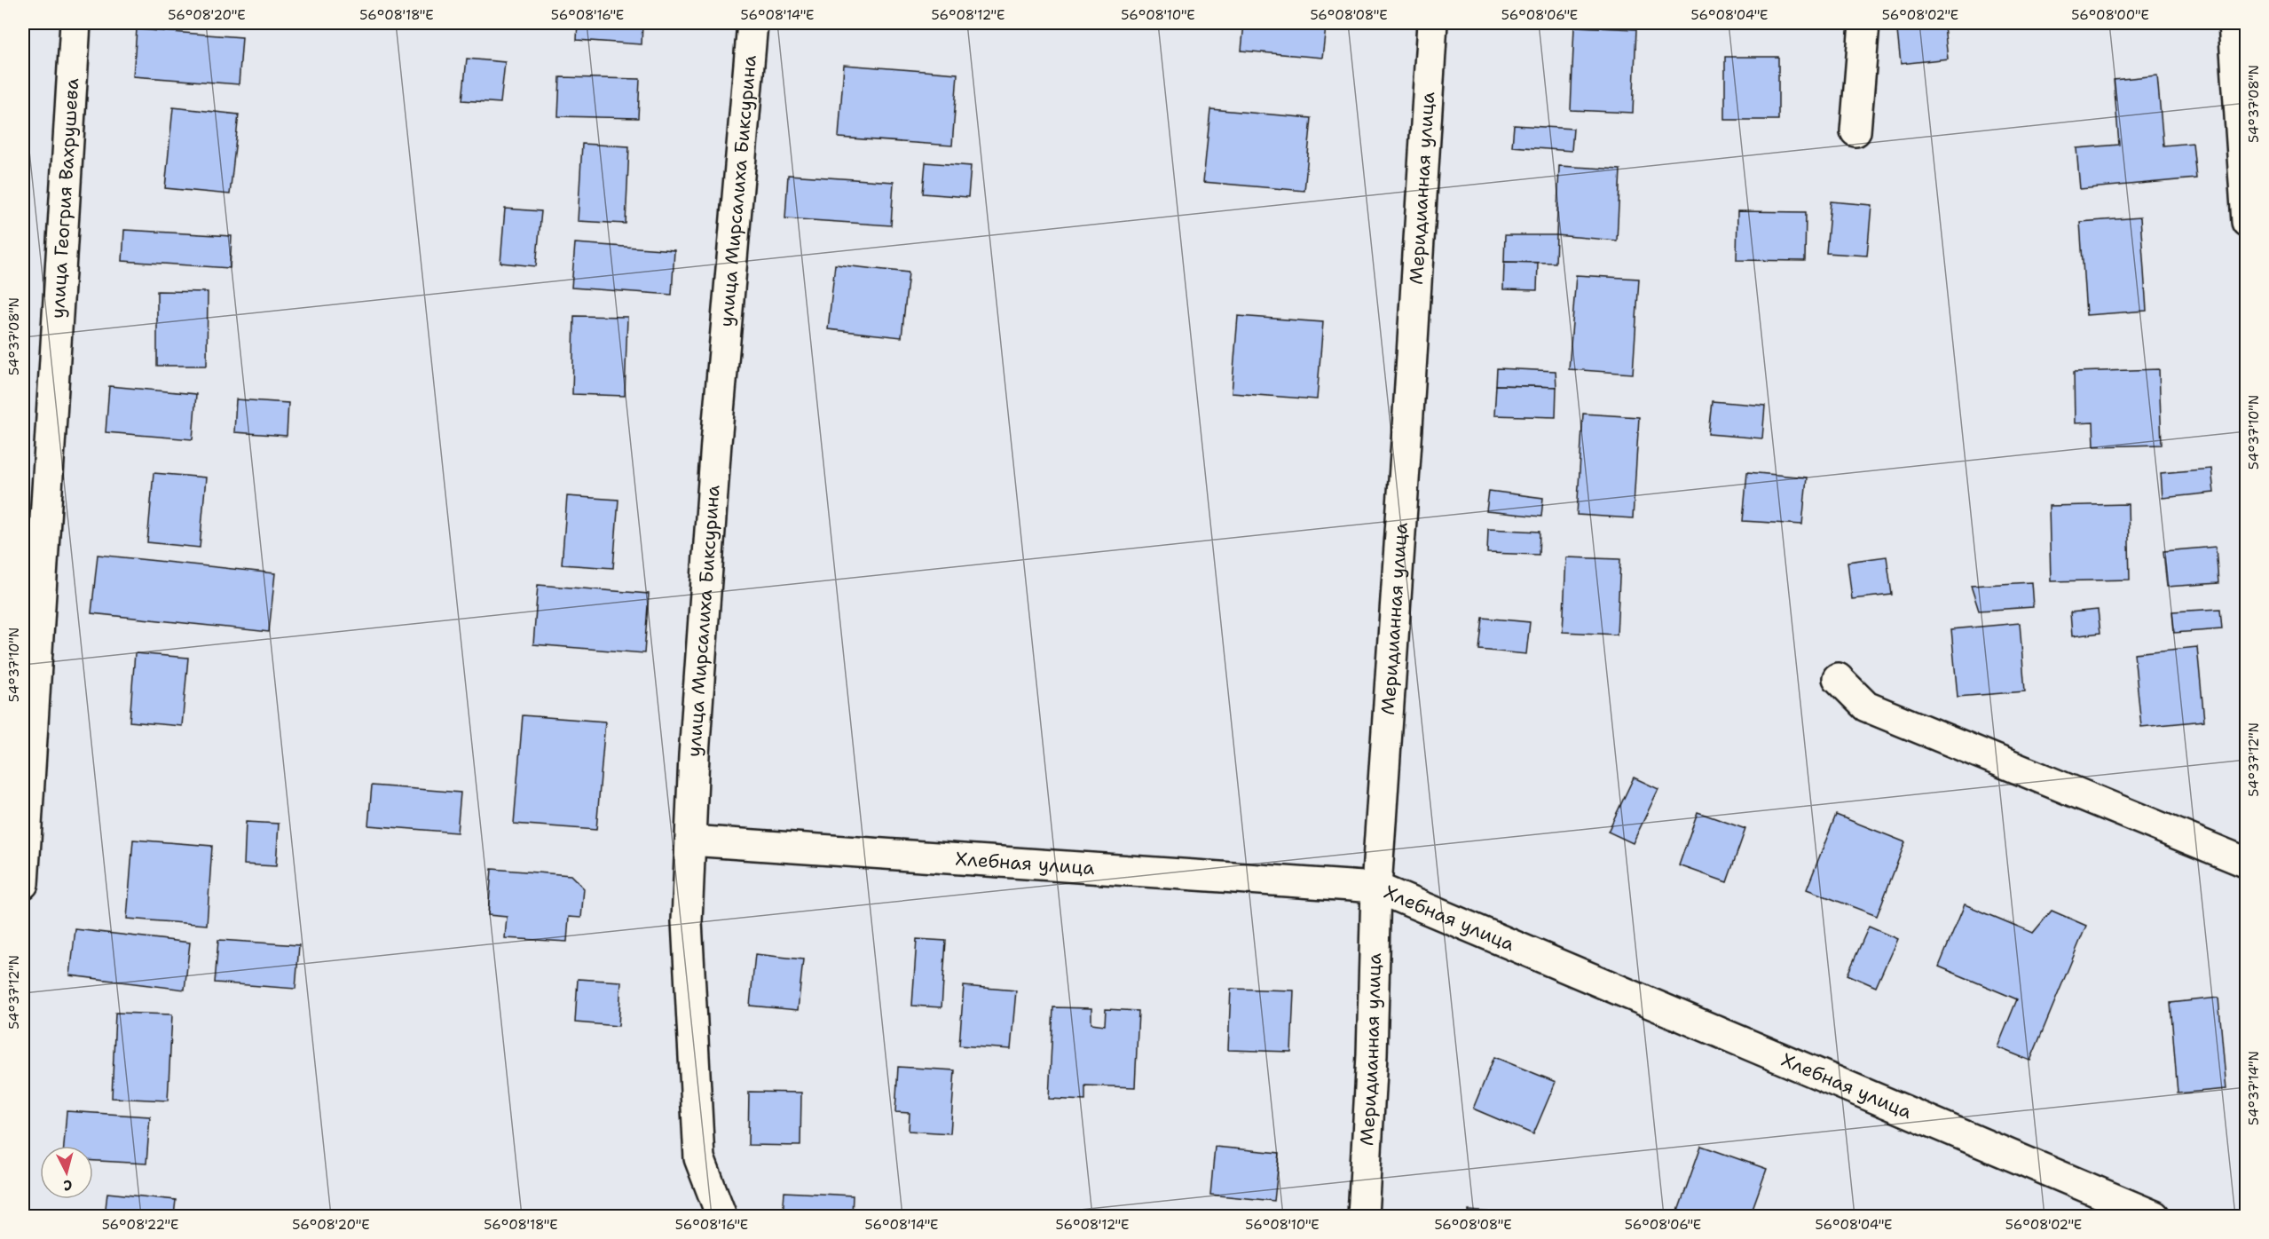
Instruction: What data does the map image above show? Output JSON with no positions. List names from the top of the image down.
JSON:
{
  "streets": {
    "street": [
      "Меридианная улица",
      "улица Мирсалиха Биксурина",
      "улица Геогрия Вахрушева",
      "Хлебная улица"
    ]
  },
  "crossings": [
    ["Меридианная улица", "Хлебная улица"],
    ["улица Мирсалиха Биксурина", "Хлебная улица"]
  ],
  "north": "bottom",
  "coordinates": [
    "56°08'20\"E",
    "56°08'18\"E",
    "56°08'16\"E",
    "56°08'14\"E",
    "56°08'12\"E",
    "56°08'10\"E",
    "56°08'08\"E",
    "56°08'06\"E",
    "56°08'04\"E",
    "56°08'02\"E",
    "56°08'00\"E",
    "54°37'08\"N",
    "54°37'10\"N",
    "54°37'12\"N",
    "54°37'14\"N",
    "56°08'22\"E"
  ]
}
